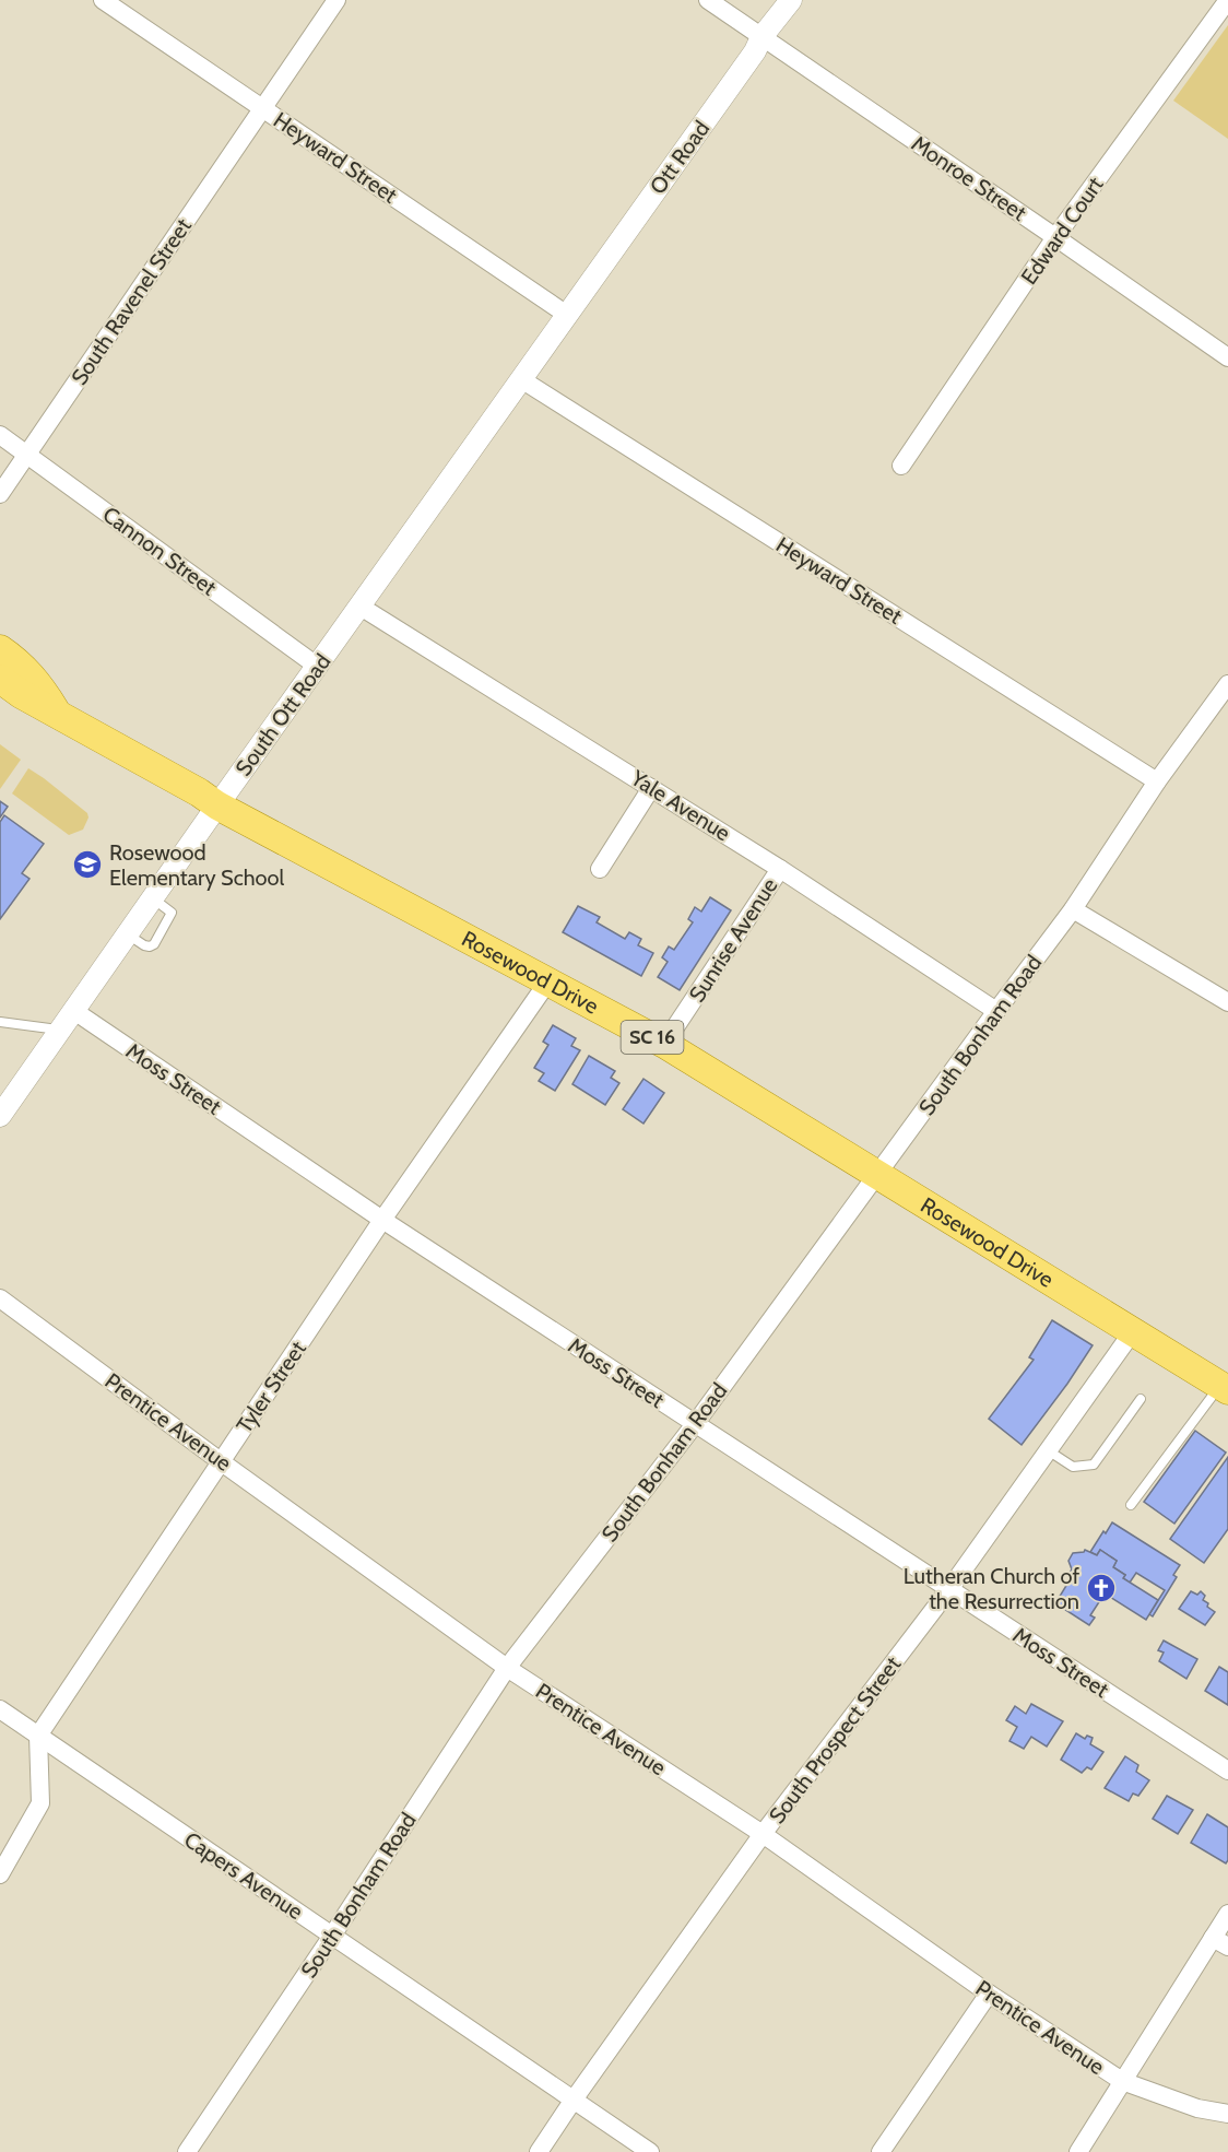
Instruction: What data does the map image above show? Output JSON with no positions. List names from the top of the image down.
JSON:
{
  "streets": {
    "main road": ["Rosewood Drive", "SC 16"],
    "street": [
      "Heyward Street",
      "Ott Road",
      "Monroe Street",
      "Edward Court",
      "South Ravenel Street",
      "Cannon Street",
      "South Ott Road",
      "Yale Avenue",
      "Sunrise Avenue",
      "South Bonham Road",
      "Moss Street",
      "Tyler Street",
      "Prentice Avenue",
      "South Prospect Street",
      "Capers Avenue"
    ]
  },
  "crossings": [
    ["Heyward Street", "Ott Road"],
    ["Heyward Street", "South Ravenel Street"],
    ["Heyward Street", "South Ott Road"],
    ["Heyward Street", "South Bonham Road"],
    ["Ott Road", "Monroe Street"],
    ["Ott Road", "South Ott Road"],
    ["Monroe Street", "Edward Court"],
    ["South Ravenel Street", "Cannon Street"],
    ["Cannon Street", "South Ott Road"],
    ["South Ott Road", "Yale Avenue"],
    ["South Ott Road", "Rosewood Drive"],
    ["South Ott Road", "Moss Street"],
    ["Yale Avenue", "Sunrise Avenue"],
    ["Yale Avenue", "South Bonham Road"],
    ["Sunrise Avenue", "Rosewood Drive"],
    ["Rosewood Drive", "South Bonham Road"],
    ["Rosewood Drive", "Tyler Street"],
    ["Rosewood Drive", "South Prospect Street"],
    ["South Bonham Road", "Moss Street"],
    ["South Bonham Road", "Prentice Avenue"],
    ["South Bonham Road", "Capers Avenue"],
    ["Moss Street", "Tyler Street"],
    ["Moss Street", "South Prospect Street"],
    ["Tyler Street", "Prentice Avenue"],
    ["Tyler Street", "Capers Avenue"],
    ["Prentice Avenue", "South Prospect Street"],
    ["South Prospect Street", "Capers Avenue"]
  ],
  "places": {
    "school or university": ["Rosewood Elementary School"],
    "church": ["Lutheran Church of the Resurrection"]
  }
}
